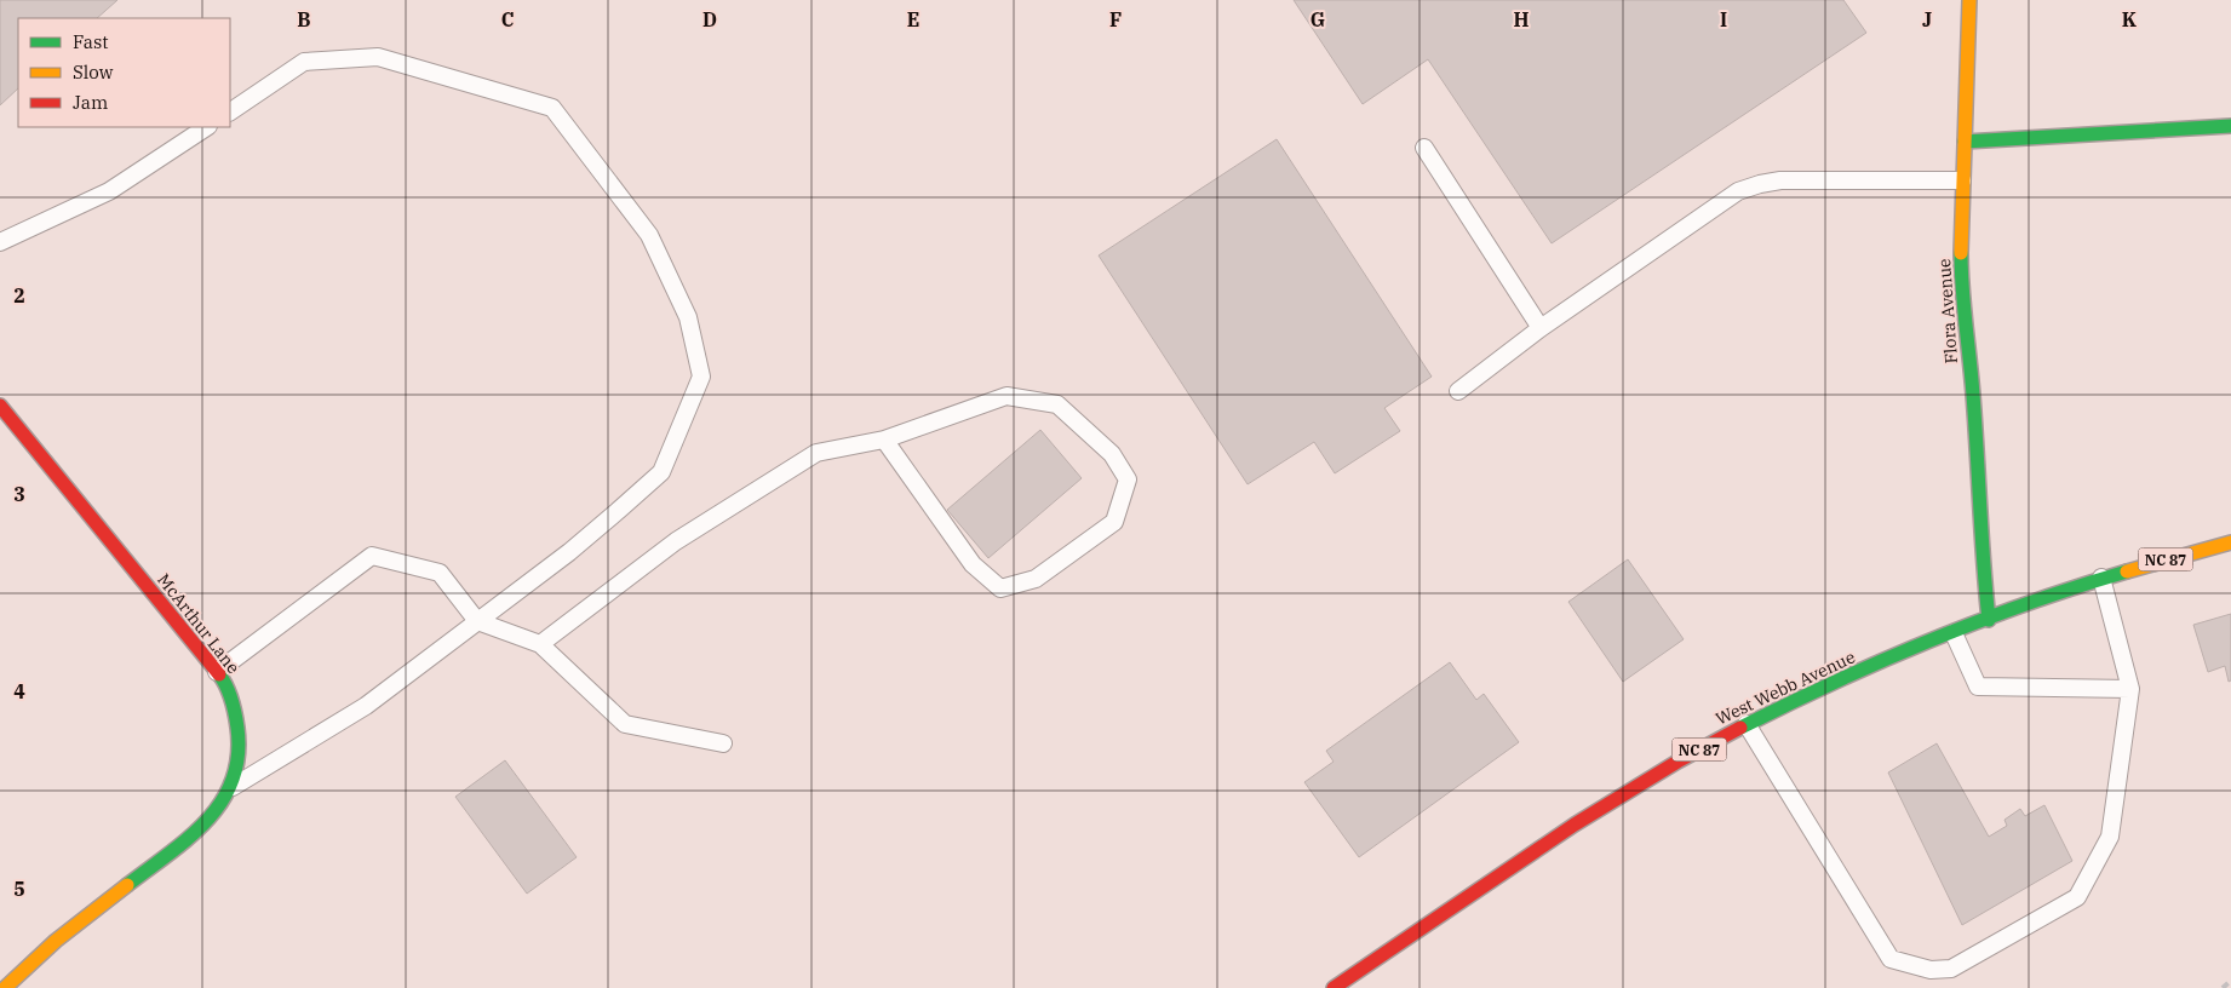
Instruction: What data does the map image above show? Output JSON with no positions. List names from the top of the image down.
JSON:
{
  "streets": {
    "main road": [
      "Flora Avenue",
      "NC 87",
      "McArthur Lane",
      "West Webb Avenue"
    ]
  },
  "crossings": [
    ["Flora Avenue", "West Webb Avenue"]
  ],
  "legend": ["Fast", "Slow", "Jam"],
  "grid": {
    "columns": [
      "B",
      "C",
      "D",
      "E",
      "F",
      "G",
      "H",
      "I",
      "J",
      "K"
    ],
    "rows": [
      "2",
      "3",
      "4",
      "5"
    ]
  }
}
